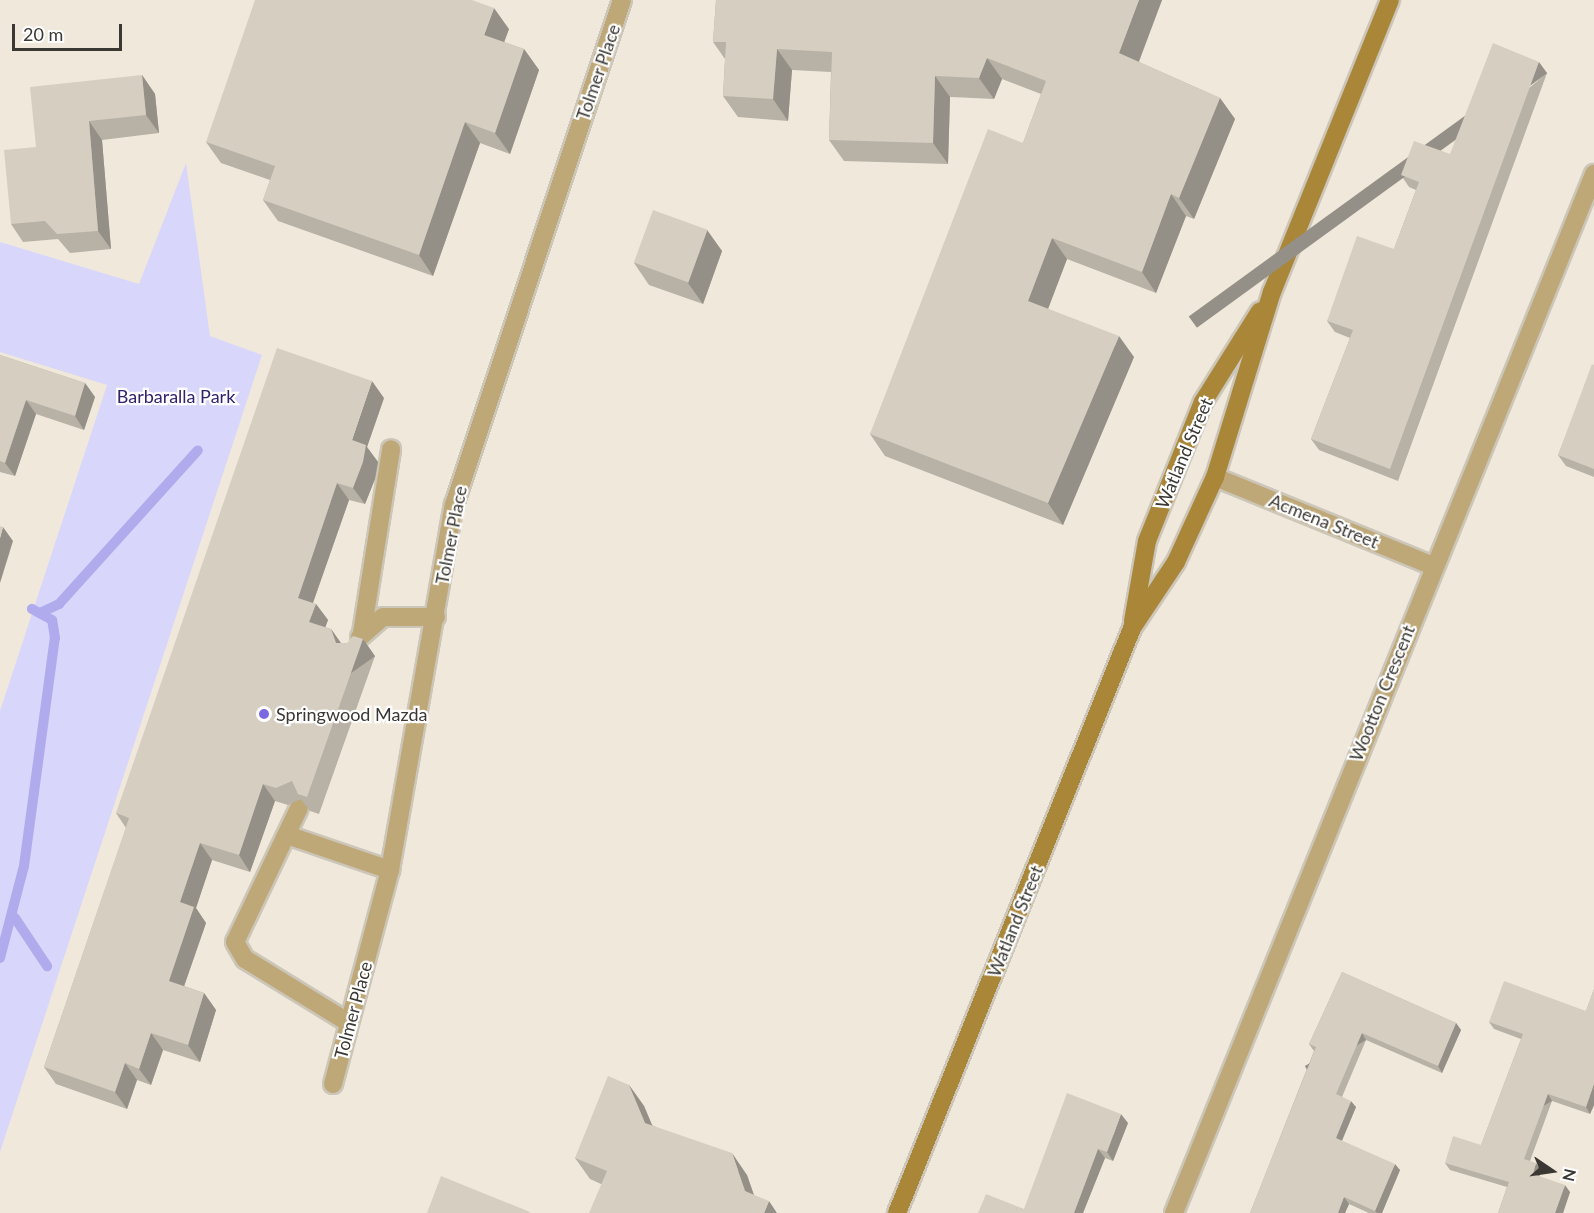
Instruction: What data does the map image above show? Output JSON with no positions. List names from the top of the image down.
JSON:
{
  "streets": {
    "street": [
      "Tolmer Place",
      "Watland Street",
      "Acmena Street",
      "Wootton Crescent"
    ]
  },
  "crossings": [
    ["Watland Street", "Acmena Street"],
    ["Acmena Street", "Wootton Crescent"]
  ],
  "parks": ["Barbaralla Park"],
  "places": ["Springwood Mazda"],
  "scale_bar": "20 m",
  "north": "right"
}
